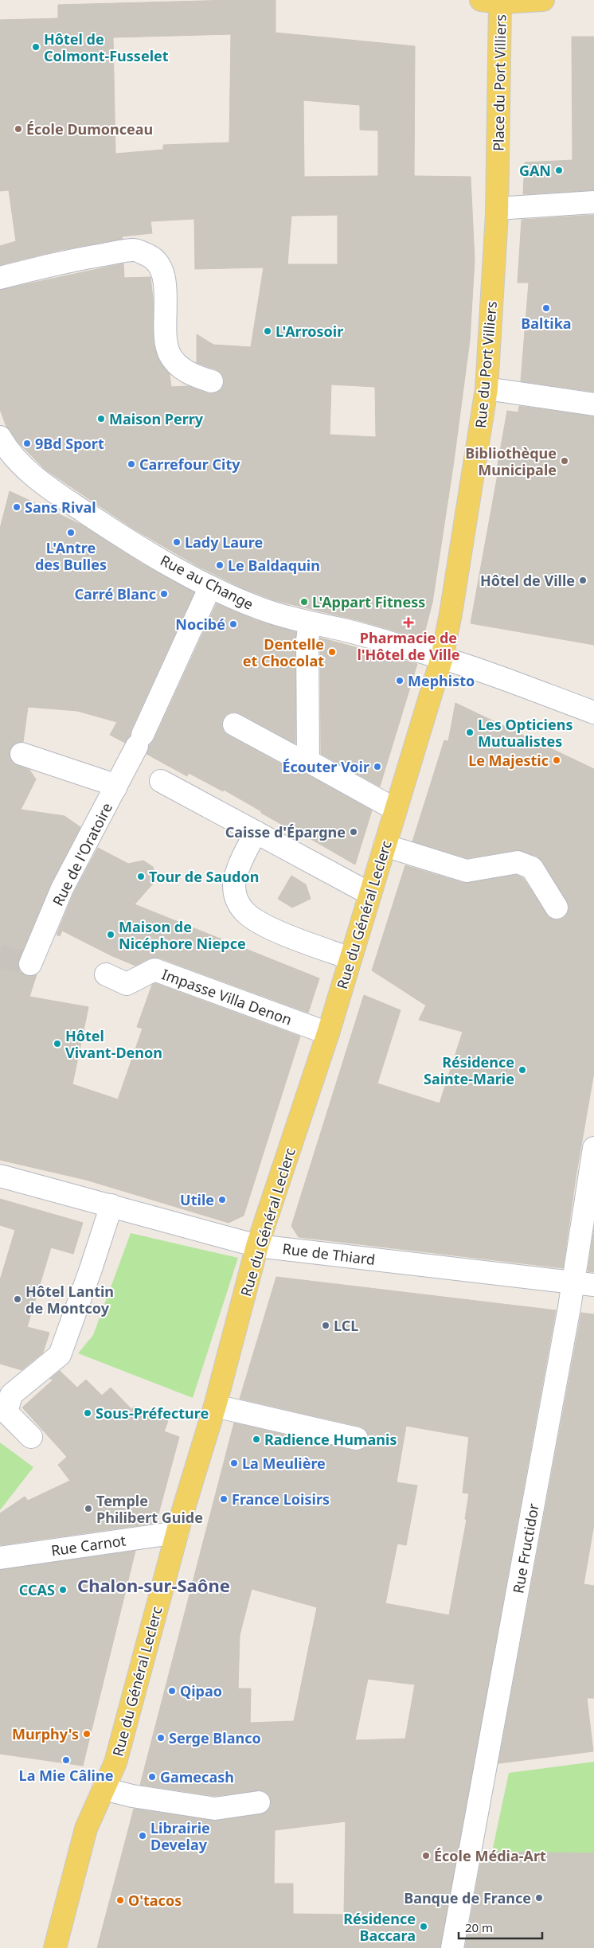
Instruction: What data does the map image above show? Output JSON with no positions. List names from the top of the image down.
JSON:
{
  "streets": {
    "main road": ["Place du Port Villiers", "Rue du Port Villiers", "Rue du Général Leclerc"],
    "street": [
      "Rue au Change",
      "Rue de l'Oratoire",
      "Impasse Villa Denon",
      "Rue de Thiard",
      "Rue Carnot",
      "Rue Fructidor"
    ]
  },
  "crossings": [
    ["Place du Port Villiers", "Rue du Port Villiers"],
    ["Rue du Port Villiers", "Rue au Change"],
    ["Rue du Port Villiers", "Rue du Général Leclerc"],
    ["Rue au Change", "Rue de l'Oratoire"],
    ["Rue au Change", "Rue du Général Leclerc"],
    ["Rue du Général Leclerc", "Impasse Villa Denon"],
    ["Rue du Général Leclerc", "Rue de Thiard"],
    ["Rue du Général Leclerc", "Rue Carnot"],
    ["Rue de Thiard", "Rue Fructidor"]
  ],
  "districts": ["Chalon-sur-Saône"],
  "places": {
    "other": [
      "Hôtel de Colmont-Fusselet",
      "École Dumonceau",
      "GAN",
      "Baltika",
      "L'Arrosoir",
      "Maison Perry",
      "9Bd Sport",
      "Bibliothèque Municipale",
      "Carrefour City",
      "Sans Rival",
      "L'Antre des Bulles",
      "Lady Laure",
      "Le Baldaquin",
      "Hôtel de Ville",
      "Carré Blanc",
      "L'Appart Fitness",
      "Nocibé",
      "Dentelle et Chocolat",
      "Mephisto",
      "Les Opticiens Mutualistes",
      "Le Majestic",
      "Écouter Voir",
      "Caisse d'Épargne",
      "Tour de Saudon",
      "Maison de Nicéphore Niepce",
      "Hôtel Vivant-Denon",
      "Résidence Sainte-Marie",
      "Utile",
      "Hôtel Lantin de Montcoy",
      "LCL",
      "Sous-Préfecture",
      "Radience Humanis",
      "La Meulière",
      "France Loisirs",
      "Temple Philibert Guide",
      "CCAS",
      "Qipao",
      "Murphy's",
      "Serge Blanco",
      "La Mie Câline",
      "Gamecash",
      "Librairie Develay",
      "École Média-Art",
      "Banque de France",
      "O'tacos",
      "Résidence Baccara"
    ],
    "health": ["Pharmacie de l'Hôtel de Ville"]
  },
  "scale_bar": "20 m"
}
